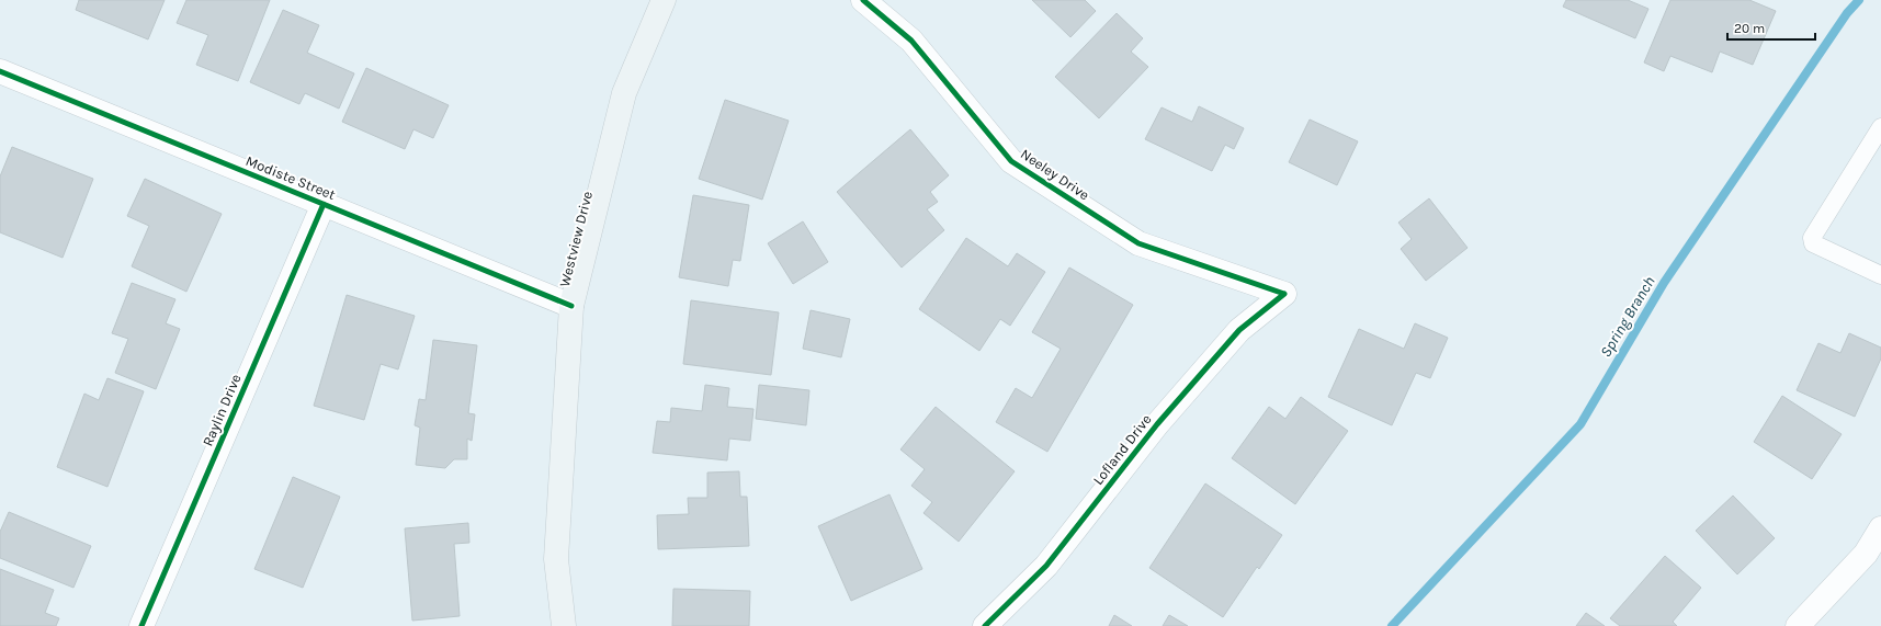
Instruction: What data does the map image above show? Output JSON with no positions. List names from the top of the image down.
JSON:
{
  "streets": {
    "main road": ["Westview Drive"],
    "street": [
      "Neeley Drive",
      "Modiste Street",
      "Raylin Drive",
      "Lofland Drive"
    ]
  },
  "crossings": [
    ["Neeley Drive", "Lofland Drive"],
    ["Modiste Street", "Westview Drive"],
    ["Modiste Street", "Raylin Drive"]
  ],
  "water": ["Spring Branch"],
  "scale_bar": "20 m"
}
